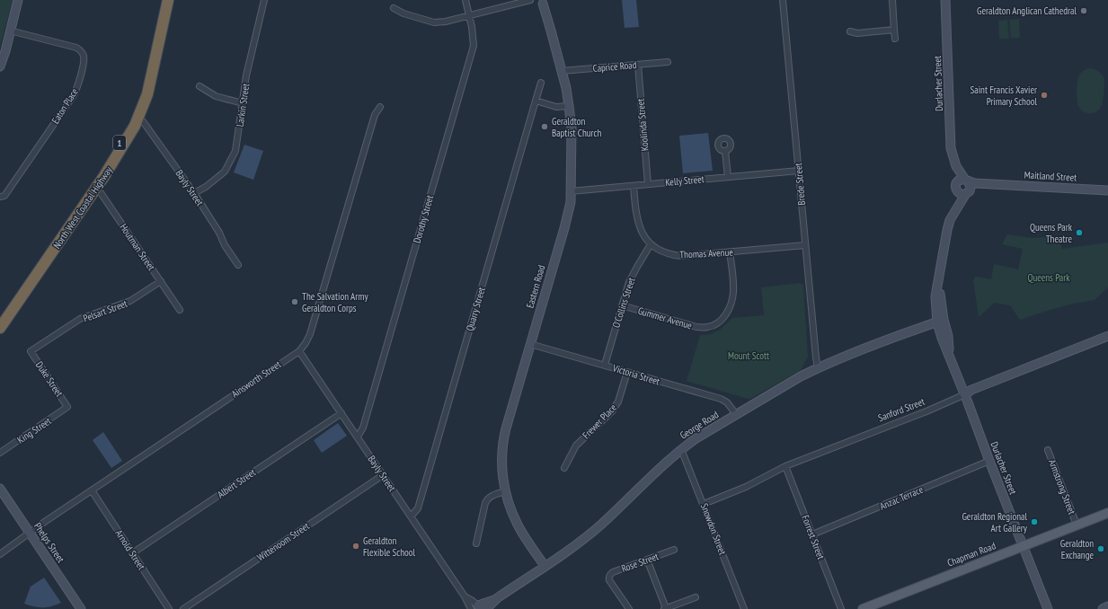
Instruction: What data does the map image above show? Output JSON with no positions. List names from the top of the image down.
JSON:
{
  "streets": {
    "highway": ["1", "North West Coastal Highway"],
    "main road": ["Chapman Road"],
    "street": [
      "Caprice Road",
      "Durlacher Street",
      "Larkin Street",
      "Eaton Place",
      "Koolinda Street",
      "Maitland Street",
      "Kelly Street",
      "Brede Street",
      "Bayly Street",
      "Dorothy Street",
      "Houtman Street",
      "Thomas Avenue",
      "Eastern Road",
      "O'Collins Street",
      "Quarry Street",
      "Pelsart Street",
      "Gummer Avenue",
      "Victoria Street",
      "Duke Street",
      "Ainsworth Street",
      "Sanford Street",
      "Frewer Place",
      "George Road",
      "King Street",
      "Albert Street",
      "Armstrong Street",
      "Anzac Terrace",
      "Snowdon Street",
      "Forrest Street",
      "Wittenoom Street",
      "Phelps Street",
      "Arnold Street",
      "Rose Street"
    ]
  },
  "crossings": [
    ["Caprice Road", "Koolinda Street"],
    ["Caprice Road", "Eastern Road"],
    ["Durlacher Street", "Maitland Street"],
    ["Durlacher Street", "Sanford Street"],
    ["Durlacher Street", "George Road"],
    ["Durlacher Street", "Anzac Terrace"],
    ["Durlacher Street", "Chapman Road"],
    ["Larkin Street", "Bayly Street"],
    ["Koolinda Street", "Kelly Street"],
    ["Kelly Street", "Brede Street"],
    ["Kelly Street", "Thomas Avenue"],
    ["Kelly Street", "Eastern Road"],
    ["Brede Street", "Thomas Avenue"],
    ["Brede Street", "George Road"],
    ["Bayly Street", "North West Coastal Highway"],
    ["Bayly Street", "Dorothy Street"],
    ["Bayly Street", "Quarry Street"],
    ["Bayly Street", "Ainsworth Street"],
    ["Bayly Street", "George Road"],
    ["Bayly Street", "Albert Street"],
    ["Bayly Street", "Wittenoom Street"],
    ["North West Coastal Highway", "Houtman Street"],
    ["Houtman Street", "Pelsart Street"],
    ["Thomas Avenue", "O'Collins Street"],
    ["Thomas Avenue", "Gummer Avenue"],
    ["Eastern Road", "Victoria Street"],
    ["Eastern Road", "George Road"],
    ["O'Collins Street", "Gummer Avenue"],
    ["O'Collins Street", "Victoria Street"],
    ["Pelsart Street", "Duke Street"],
    ["Victoria Street", "Frewer Place"],
    ["Victoria Street", "George Road"],
    ["Duke Street", "King Street"],
    ["Ainsworth Street", "Phelps Street"],
    ["Ainsworth Street", "Arnold Street"],
    ["Sanford Street", "Snowdon Street"],
    ["Sanford Street", "Forrest Street"],
    ["George Road", "Snowdon Street"],
    ["Albert Street", "Arnold Street"],
    ["Armstrong Street", "Chapman Road"],
    ["Anzac Terrace", "Forrest Street"]
  ],
  "parks": ["Queens Park", "Mount Scott"],
  "places": [
    "Geraldton Anglican Cathedral",
    "Saint Francis Xavier Primary School",
    "Geraldton Baptist Church",
    "Queens Park Theatre",
    "The Salvation Army Geraldton Corps",
    "Geraldton Regional Art Gallery",
    "Geraldton Flexible School",
    "Geraldton Exchange"
  ]
}
